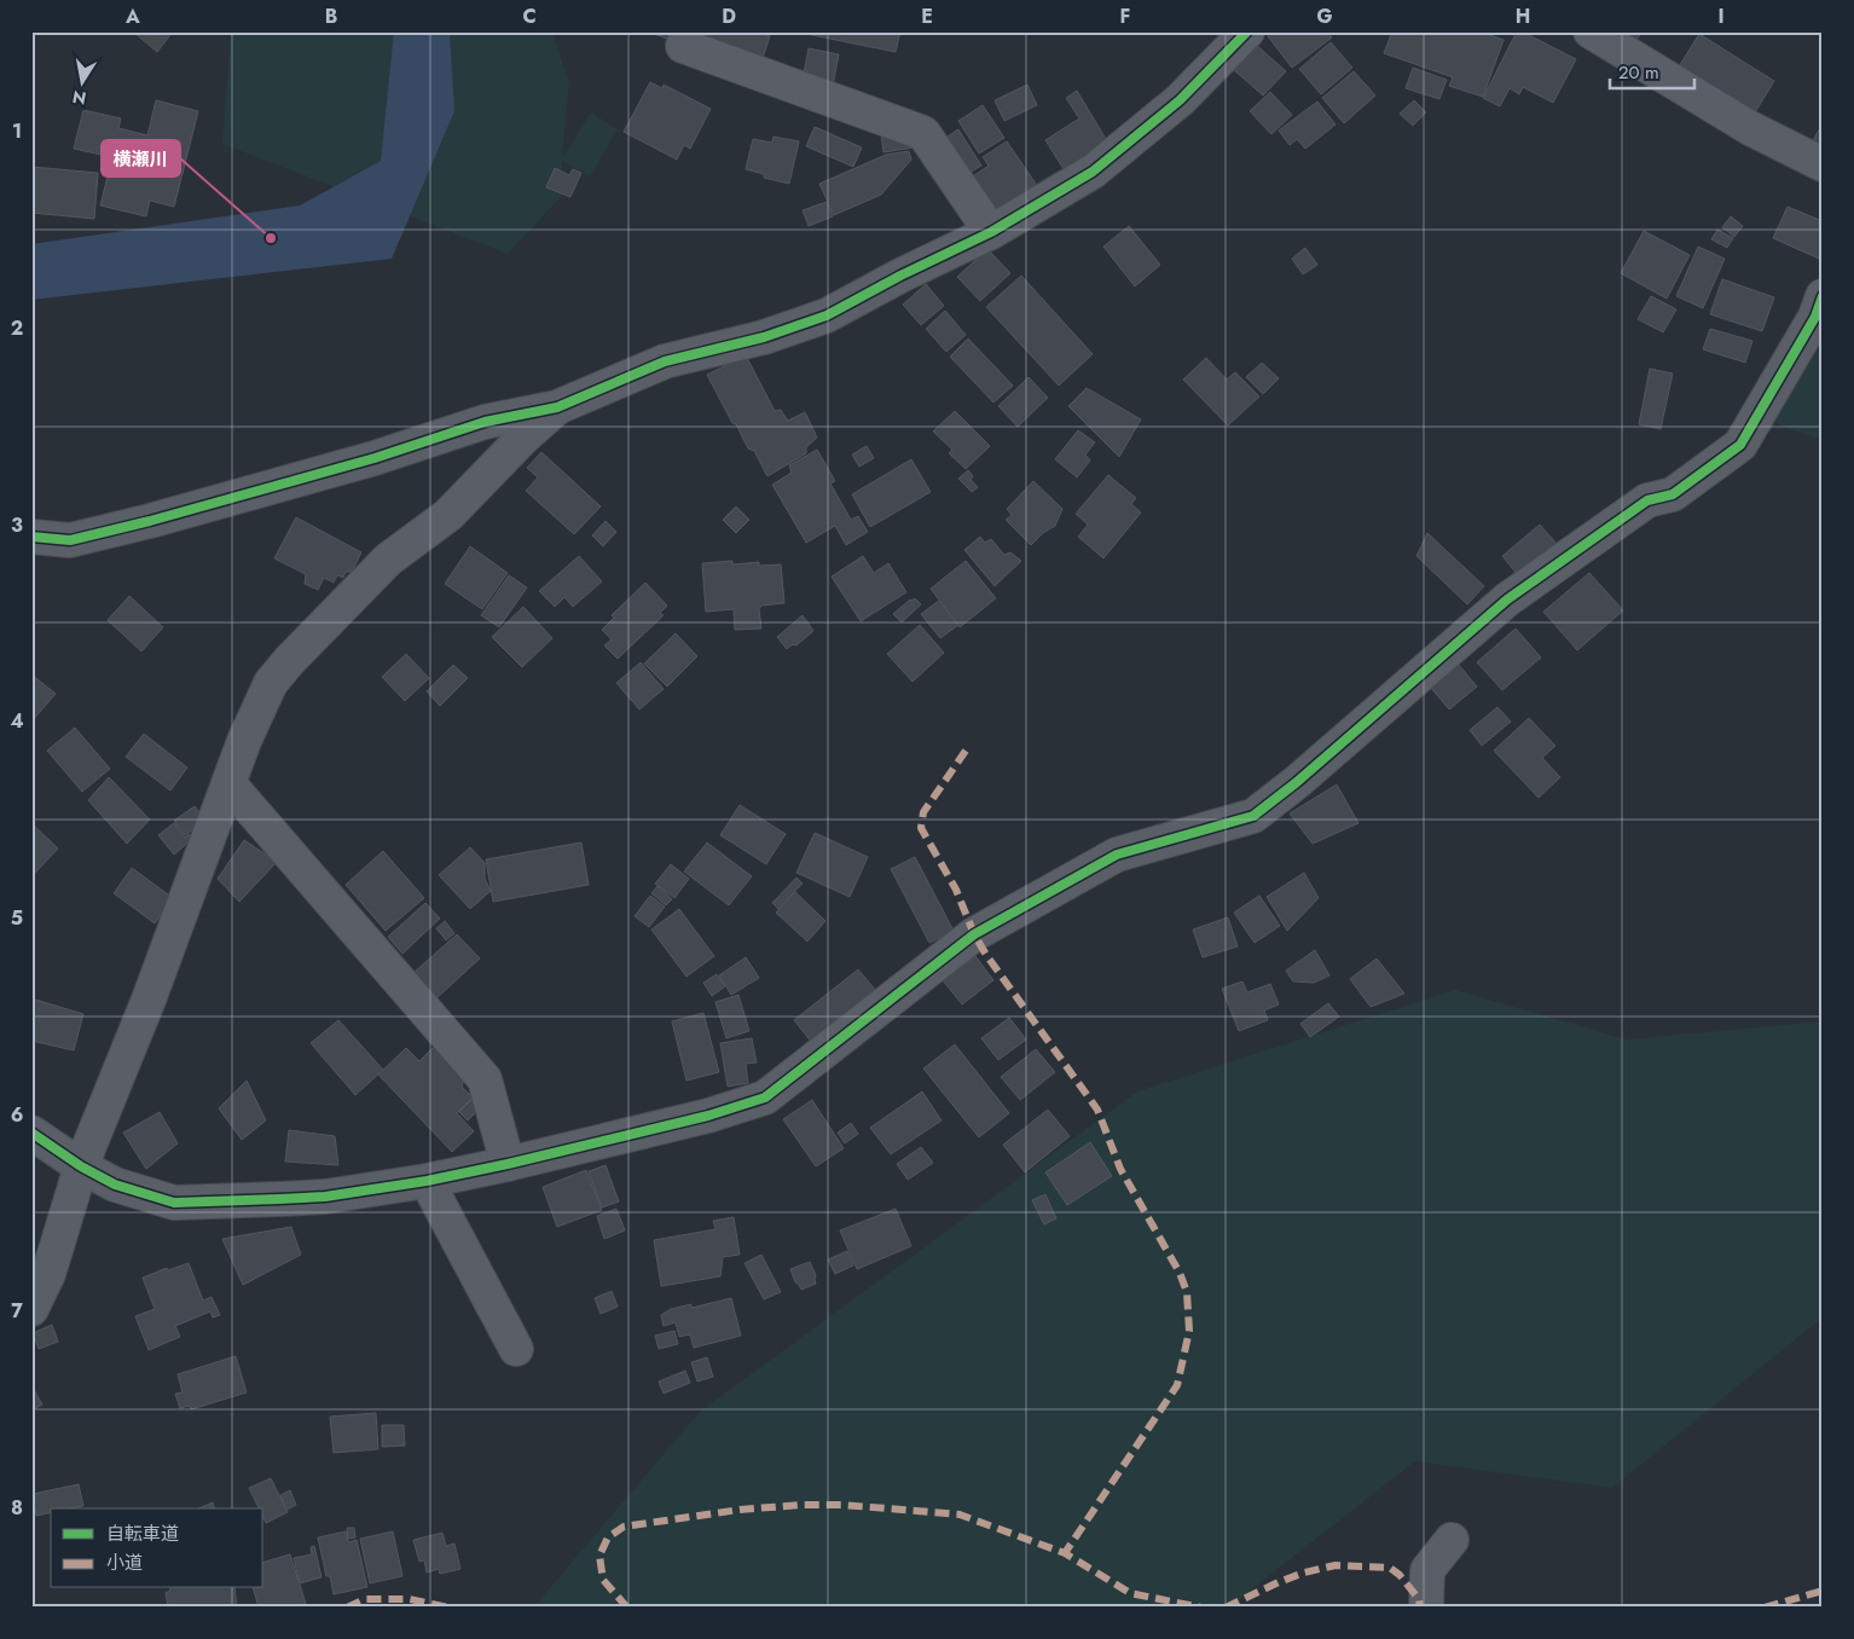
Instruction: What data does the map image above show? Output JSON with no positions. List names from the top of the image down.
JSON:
{
  "places": ["横瀬川"],
  "legend": ["自転車道", "小道"],
  "scale_bar": "20 m",
  "north": "bottom",
  "grid": {
    "columns": [
      "A",
      "B",
      "C",
      "D",
      "E",
      "F",
      "G",
      "H",
      "I"
    ],
    "rows": [
      "1",
      "2",
      "3",
      "4",
      "5",
      "6",
      "7",
      "8"
    ]
  }
}
